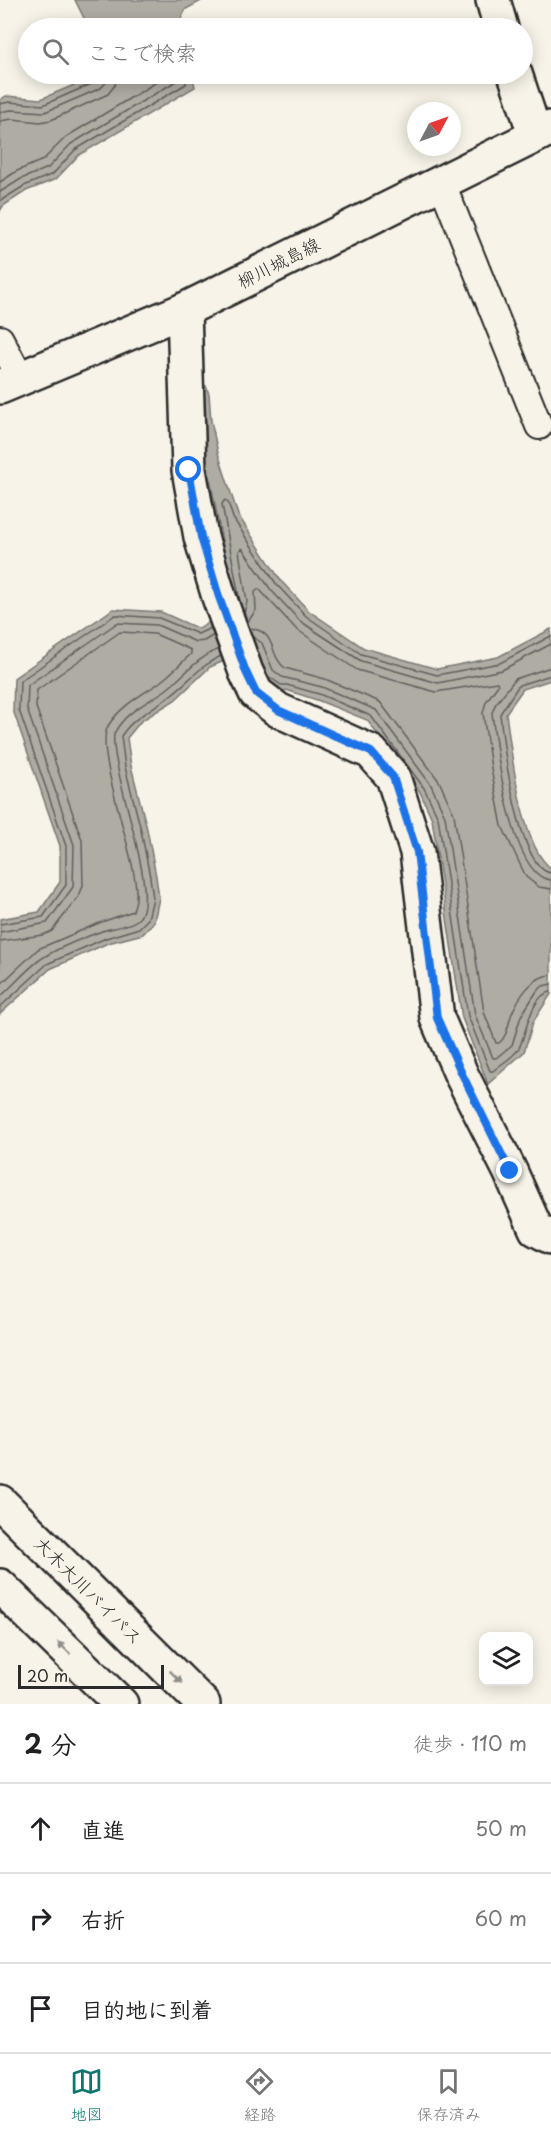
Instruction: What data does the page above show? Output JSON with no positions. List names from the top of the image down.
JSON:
{
  "streets": {
    "main road": ["柳川城島線", "大木大川バイパス"]
  },
  "scale_bar": "20 m",
  "north": "top right",
  "page": {
    "search": "ここで検索",
    "scale": "20 m",
    "heading": ["2 分", "徒歩 · 110 m"],
    "list": [
      ["直進", "50 m"],
      ["右折", "60 m"],
      "目的地に到着"
    ],
    "nav": ["地図", "経路", "保存済み"]
  }
}
